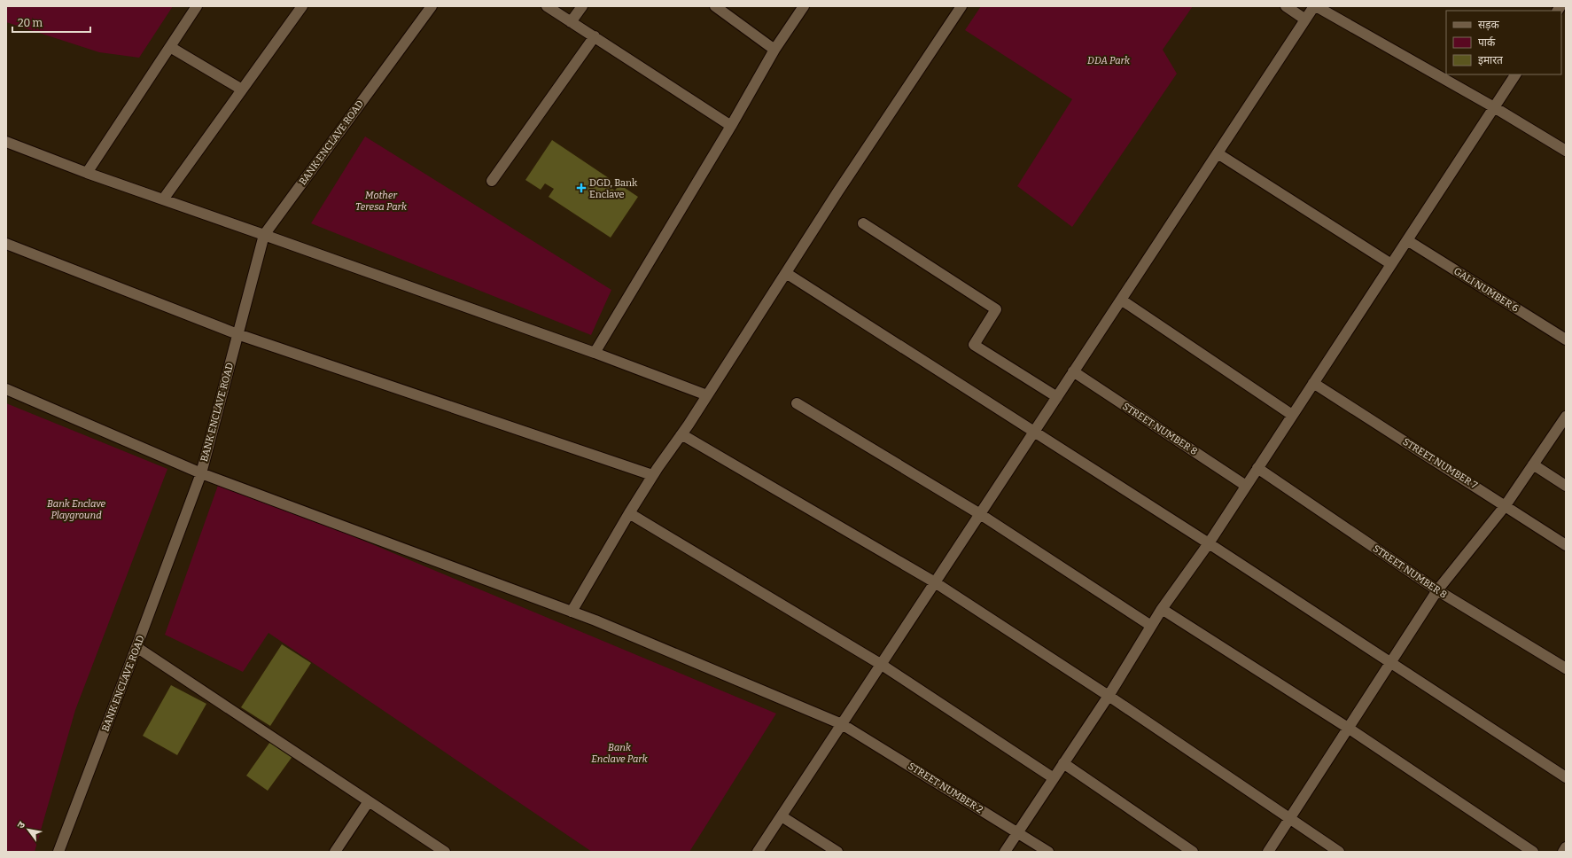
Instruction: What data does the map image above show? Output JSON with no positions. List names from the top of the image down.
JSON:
{
  "streets": {
    "street": [
      "BANK ENCLAVE ROAD",
      "GALI NUMBER 6",
      "STREET NUMBER 8",
      "STREET NUMBER 7",
      "STREET NUMBER 2"
    ]
  },
  "crossings": [
    ["BANK ENCLAVE ROAD", "STREET NUMBER 2"]
  ],
  "parks": [
    "DDA Park",
    "Mother Teresa Park",
    "Bank Enclave Playground",
    "Bank Enclave Park"
  ],
  "places": {
    "health": ["DGD, Bank Enclave"]
  },
  "legend": ["सड़क", "पार्क", "इमारत"],
  "scale_bar": "20 m",
  "north": "top left"
}
